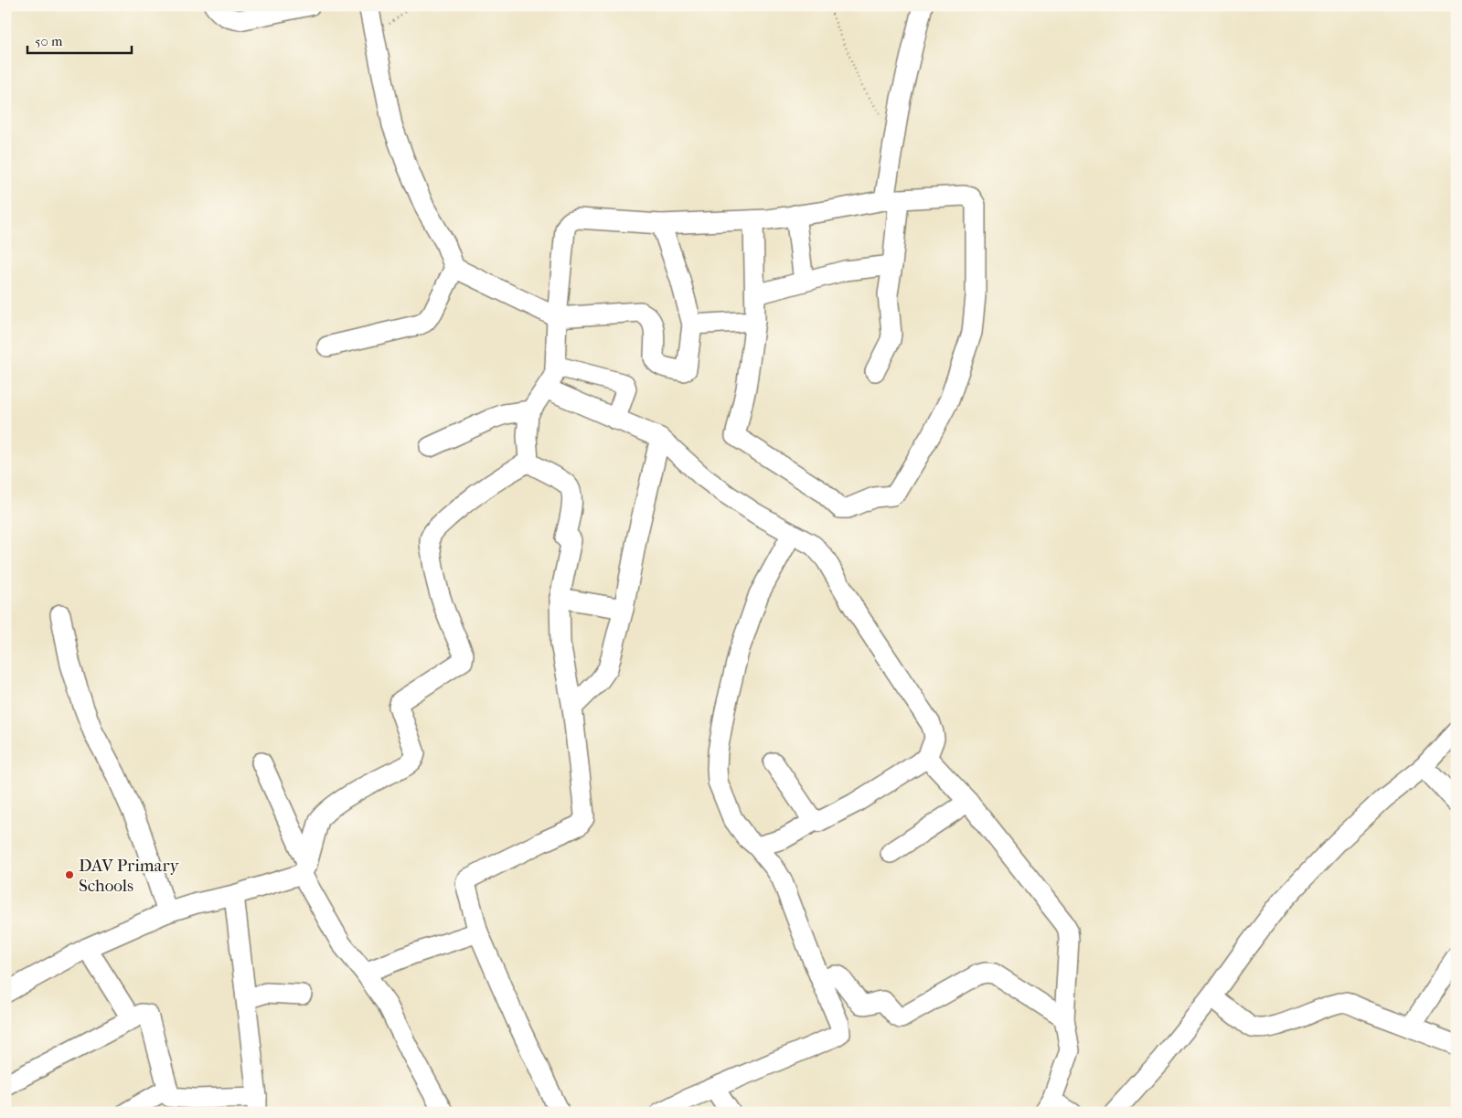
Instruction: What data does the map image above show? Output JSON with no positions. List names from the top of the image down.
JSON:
{
  "places": ["DAV Primary Schools"],
  "scale_bar": "50 m"
}
